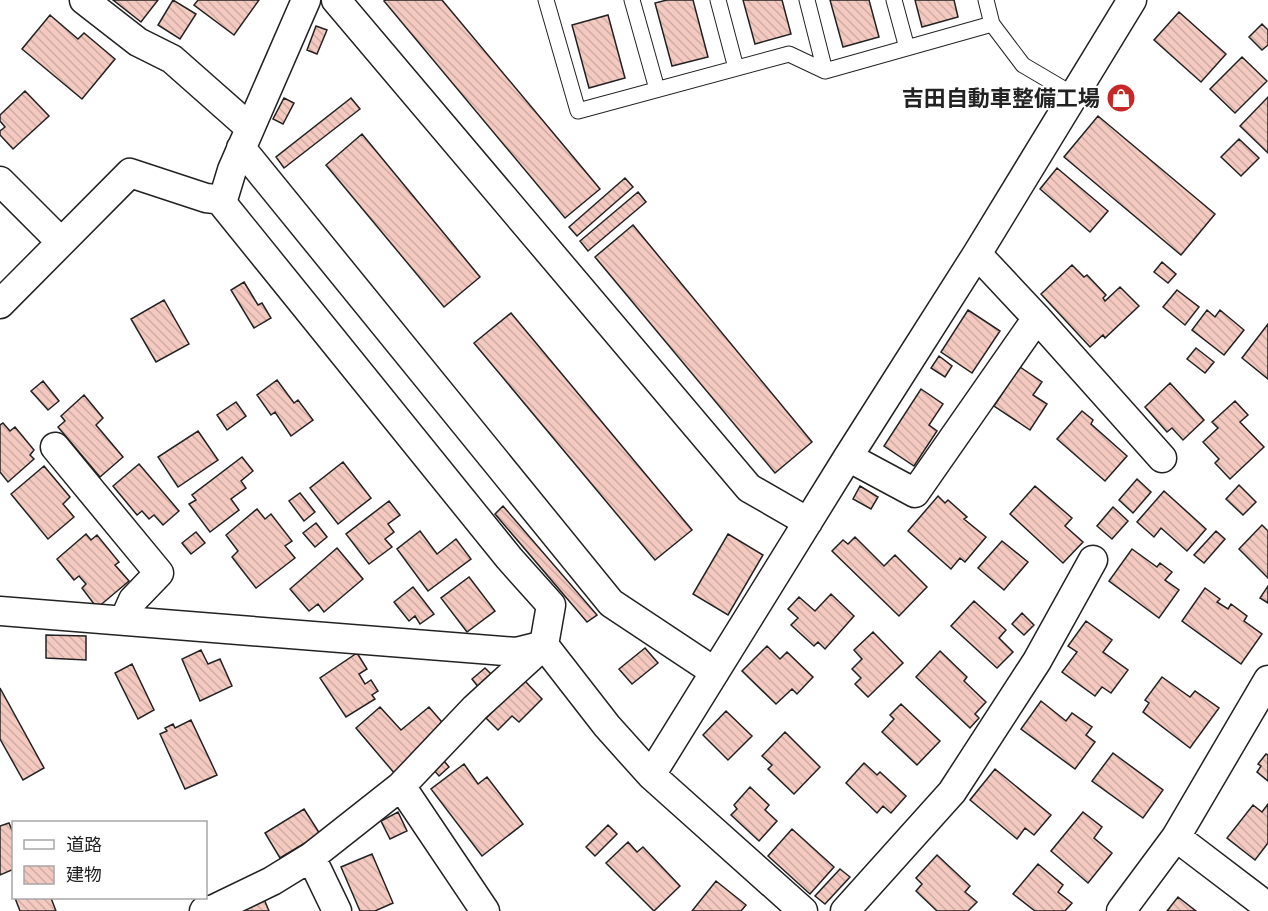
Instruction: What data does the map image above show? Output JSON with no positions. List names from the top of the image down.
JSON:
{
  "places": {
    "shop": ["吉田自動車整備工場"]
  },
  "legend": ["道路", "建物"]
}
